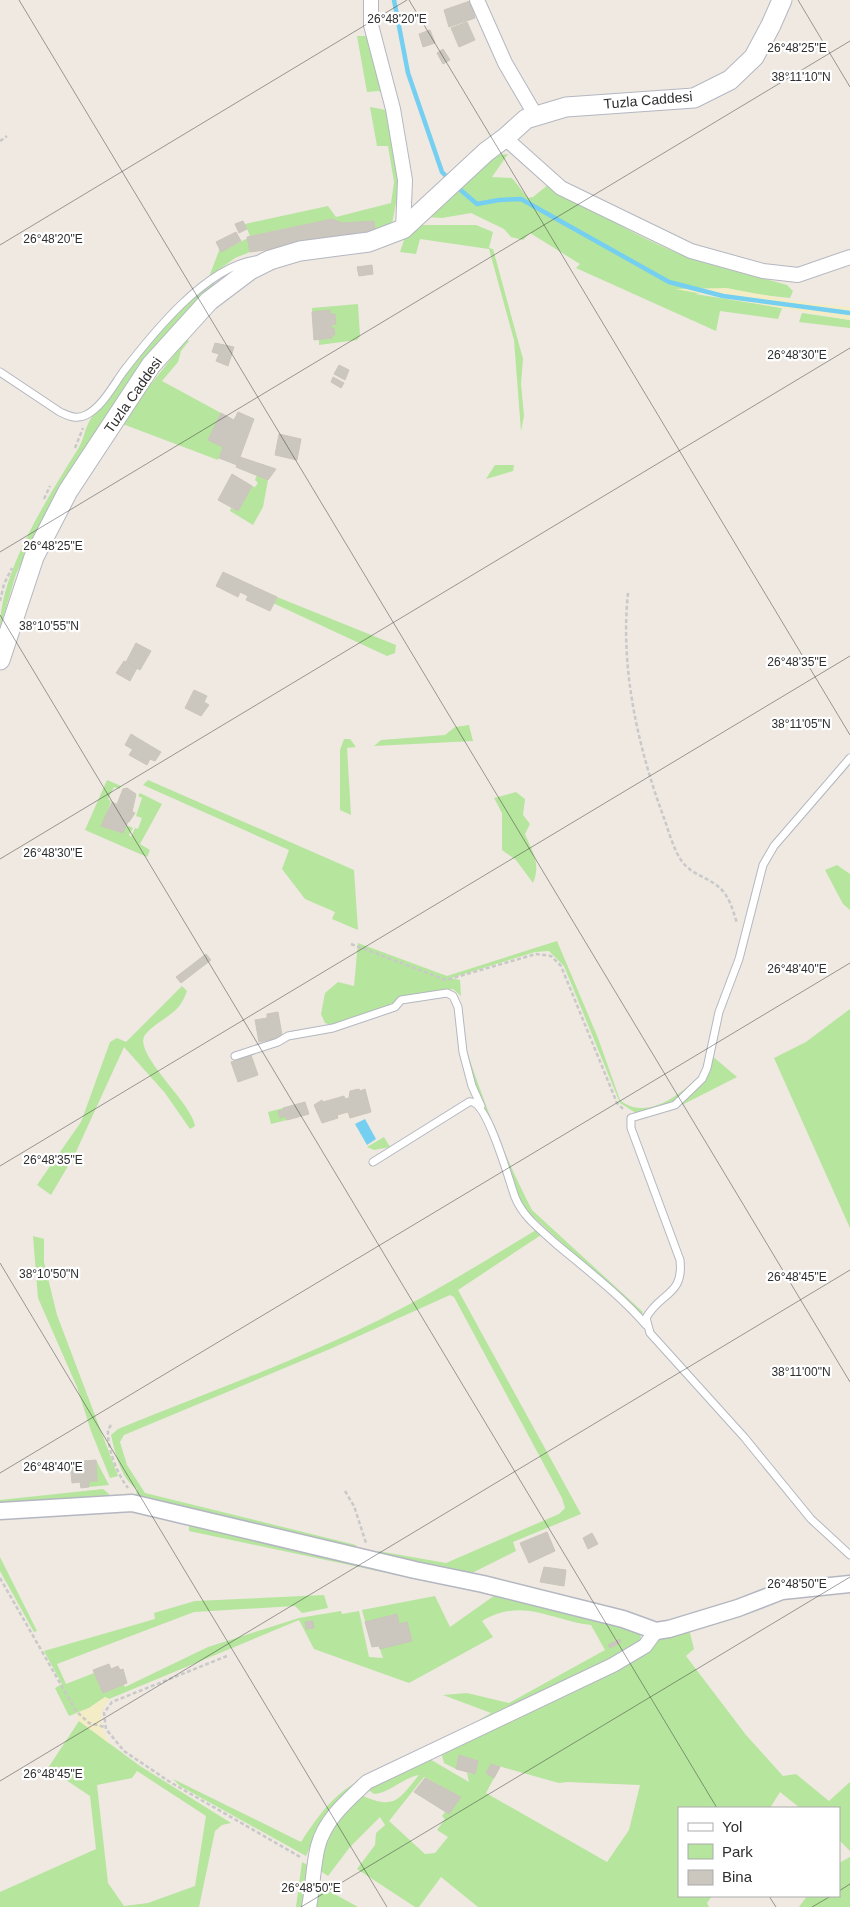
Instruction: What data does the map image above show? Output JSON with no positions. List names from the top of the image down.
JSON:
{
  "streets": {
    "main road": ["Tuzla Caddesi"]
  },
  "legend": ["Yol", "Park", "Bina"],
  "coordinates": [
    "26°48'20\"E",
    "26°48'25\"E",
    "38°11'10\"N",
    "26°48'30\"E",
    "38°10'55\"N",
    "26°48'35\"E",
    "38°11'05\"N",
    "26°48'40\"E",
    "38°10'50\"N",
    "26°48'45\"E",
    "38°11'00\"N",
    "26°48'50\"E"
  ]
}
